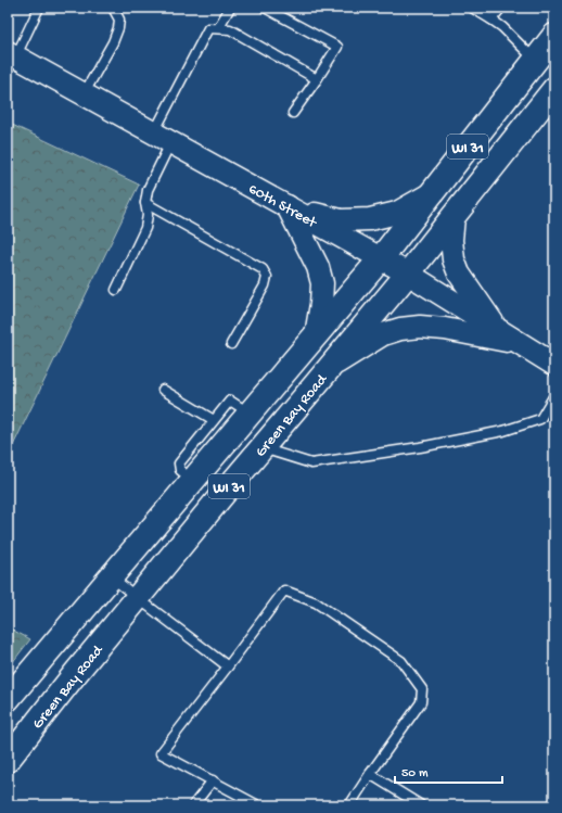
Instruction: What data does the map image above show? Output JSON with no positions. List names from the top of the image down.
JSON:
{
  "streets": {
    "main road": ["WI 31", "Green Bay Road"],
    "street": ["60th Street"]
  },
  "crossings": [
    ["60th Street", "Green Bay Road"]
  ],
  "scale_bar": "50 m"
}
